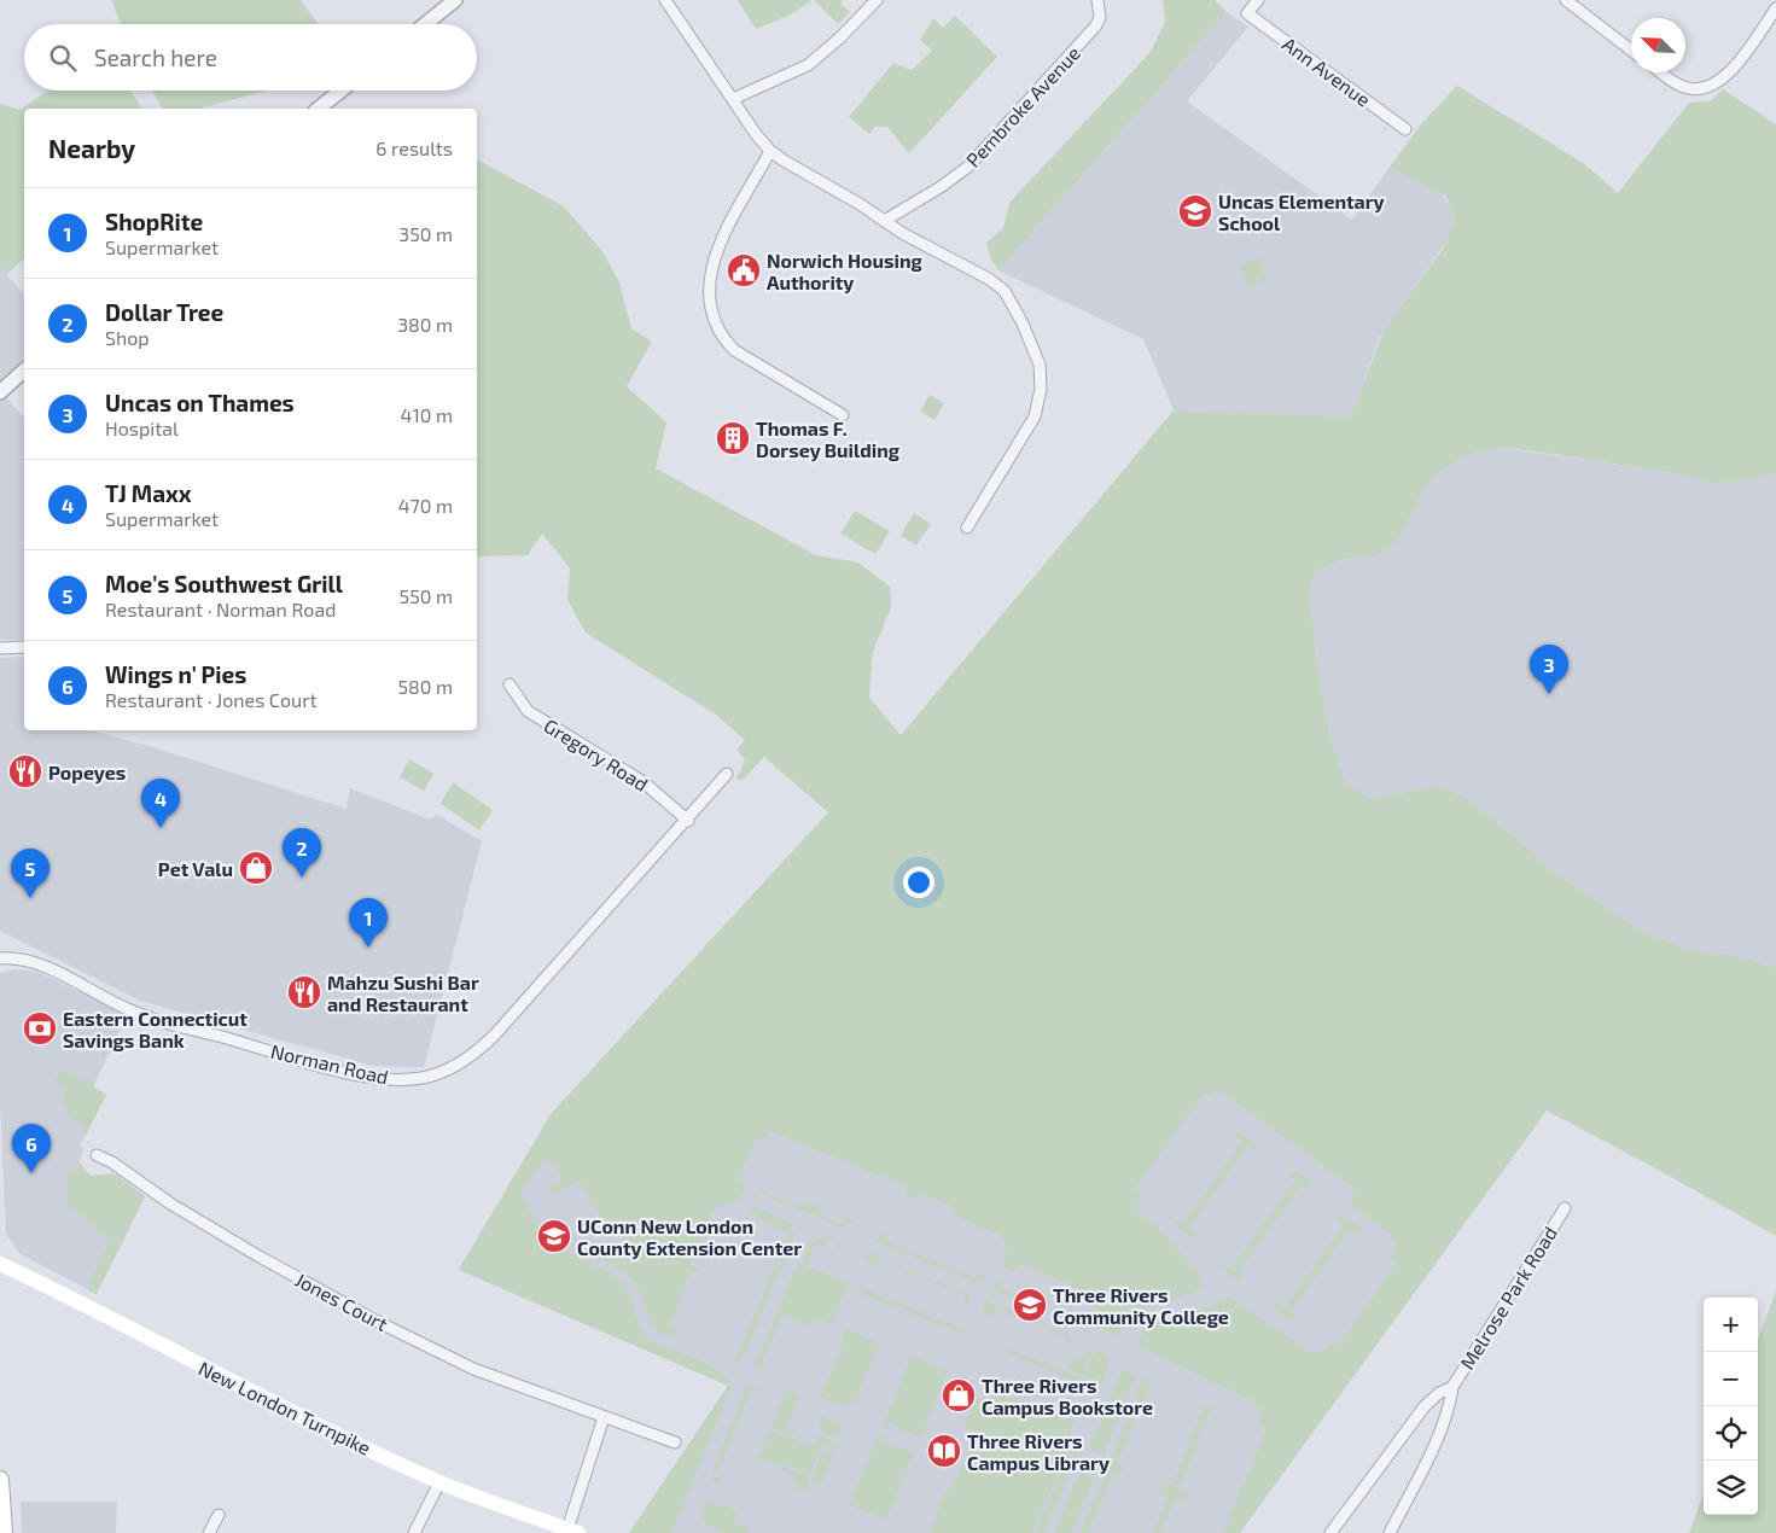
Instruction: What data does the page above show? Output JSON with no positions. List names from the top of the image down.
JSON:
{
  "streets": {
    "main road": ["New London Turnpike"],
    "street": [
      "Ann Avenue",
      "Pembroke Avenue",
      "Gregory Road",
      "Norman Road",
      "Melrose Park Road",
      "Jones Court"
    ]
  },
  "crossings": [
    ["Gregory Road", "Norman Road"]
  ],
  "places": {
    "school or university": ["Uncas Elementary School", "UConn New London County Extension Center", "Three Rivers Community College"],
    "public building": ["Norwich Housing Authority"],
    "building": ["Thomas F. Dorsey Building"],
    "restaurant": ["Popeyes", "Mahzu Sushi Bar and Restaurant"],
    "shop": ["Pet Valu", "Three Rivers Campus Bookstore"],
    "bank": ["Eastern Connecticut Savings Bank"],
    "library": ["Three Rivers Campus Library"]
  },
  "north": "top left",
  "page": {
    "search": "Search here",
    "heading": ["Nearby", "6 results"],
    "list": [
      {
        "mark": "1",
        "name": "ShopRite",
        "note": "Supermarket",
        "value": "350 m"
      },
      {
        "mark": "2",
        "name": "Dollar Tree",
        "note": "Shop",
        "value": "380 m"
      },
      {
        "mark": "3",
        "name": "Uncas on Thames",
        "note": "Hospital",
        "value": "410 m"
      },
      {
        "mark": "4",
        "name": "TJ Maxx",
        "note": "Supermarket",
        "value": "470 m"
      },
      {
        "mark": "5",
        "name": "Moe's Southwest Grill",
        "note": "Restaurant · Norman Road",
        "value": "550 m"
      },
      {
        "mark": "6",
        "name": "Wings n' Pies",
        "note": "Restaurant · Jones Court",
        "value": "580 m"
      }
    ],
    "pins": [
      "3",
      "4",
      "2",
      "5",
      "1",
      "6"
    ],
    "map_buttons": ["+", "−"]
  }
}
